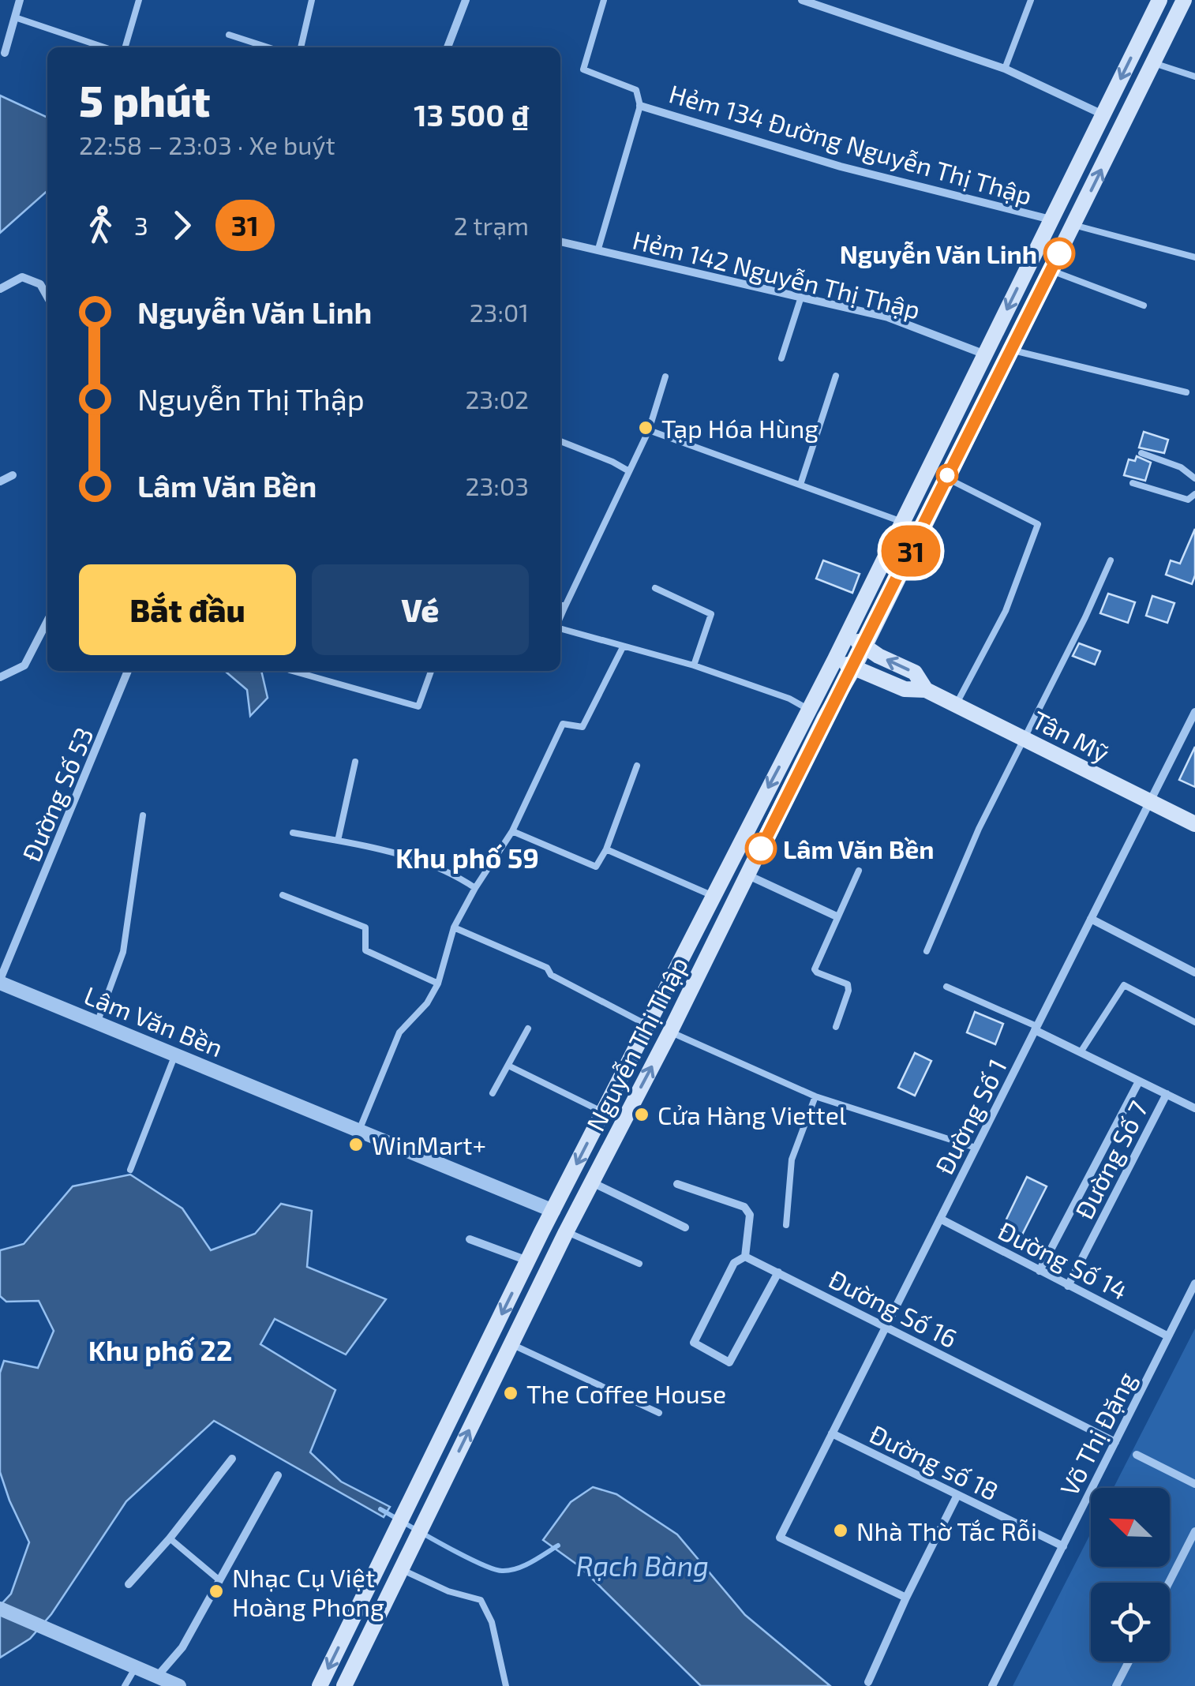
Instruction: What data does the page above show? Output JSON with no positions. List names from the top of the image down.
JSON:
{
  "streets": {
    "main road": ["Tân Mỹ", "Nguyễn Thị Thập"],
    "street": [
      "Hẻm 134 Đường Nguyễn Thị Thập",
      "Hẻm 142 Nguyễn Thị Thập",
      "Đường Số 53",
      "Lâm Văn Bền",
      "Đường Số 1",
      "Đường Số 7",
      "Đường Số 14",
      "Đường Số 16",
      "Võ Thị Đặng",
      "Đường số 18"
    ]
  },
  "crossings": [
    ["Hẻm 134 Đường Nguyễn Thị Thập", "Nguyễn Thị Thập"],
    ["Hẻm 142 Nguyễn Thị Thập", "Nguyễn Thị Thập"],
    ["Tân Mỹ", "Nguyễn Thị Thập"],
    ["Tân Mỹ", "Đường Số 1"],
    ["Đường Số 53", "Lâm Văn Bền"],
    ["Lâm Văn Bền", "Nguyễn Thị Thập"],
    ["Đường Số 1", "Đường Số 14"],
    ["Đường Số 1", "Đường Số 16"],
    ["Đường Số 1", "Đường số 18"],
    ["Đường Số 7", "Đường Số 14"],
    ["Đường Số 14", "Võ Thị Đặng"],
    ["Đường Số 16", "Võ Thị Đặng"],
    ["Võ Thị Đặng", "Đường số 18"]
  ],
  "districts": ["Khu phố 59", "Khu phố 22"],
  "water": ["Rạch Bàng"],
  "places": [
    "Nguyễn Văn Linh",
    "Tạp Hóa Hùng",
    "Lâm Văn Bền",
    "Cửa Hàng Viettel",
    "WinMart+",
    "The Coffee House",
    "Nhà Thờ Tắc Rỗi",
    "Nhạc Cụ Việt Hoàng Phong"
  ],
  "lines": ["bus line 31"],
  "north": "top left",
  "page": {
    "on_map": "31",
    "heading": ["5 phút", "22:58 – 23:03 · Xe buýt", "13 500 ₫"],
    "legs": ["3", "31", "2 trạm"],
    "list": [
      {
        "name": "Nguyễn Văn Linh",
        "value": "23:01"
      },
      {
        "name": "Nguyễn Thị Thập",
        "value": "23:02"
      },
      {
        "name": "Lâm Văn Bền",
        "value": "23:03"
      }
    ],
    "buttons": ["Bắt đầu", "Vé"]
  }
}
